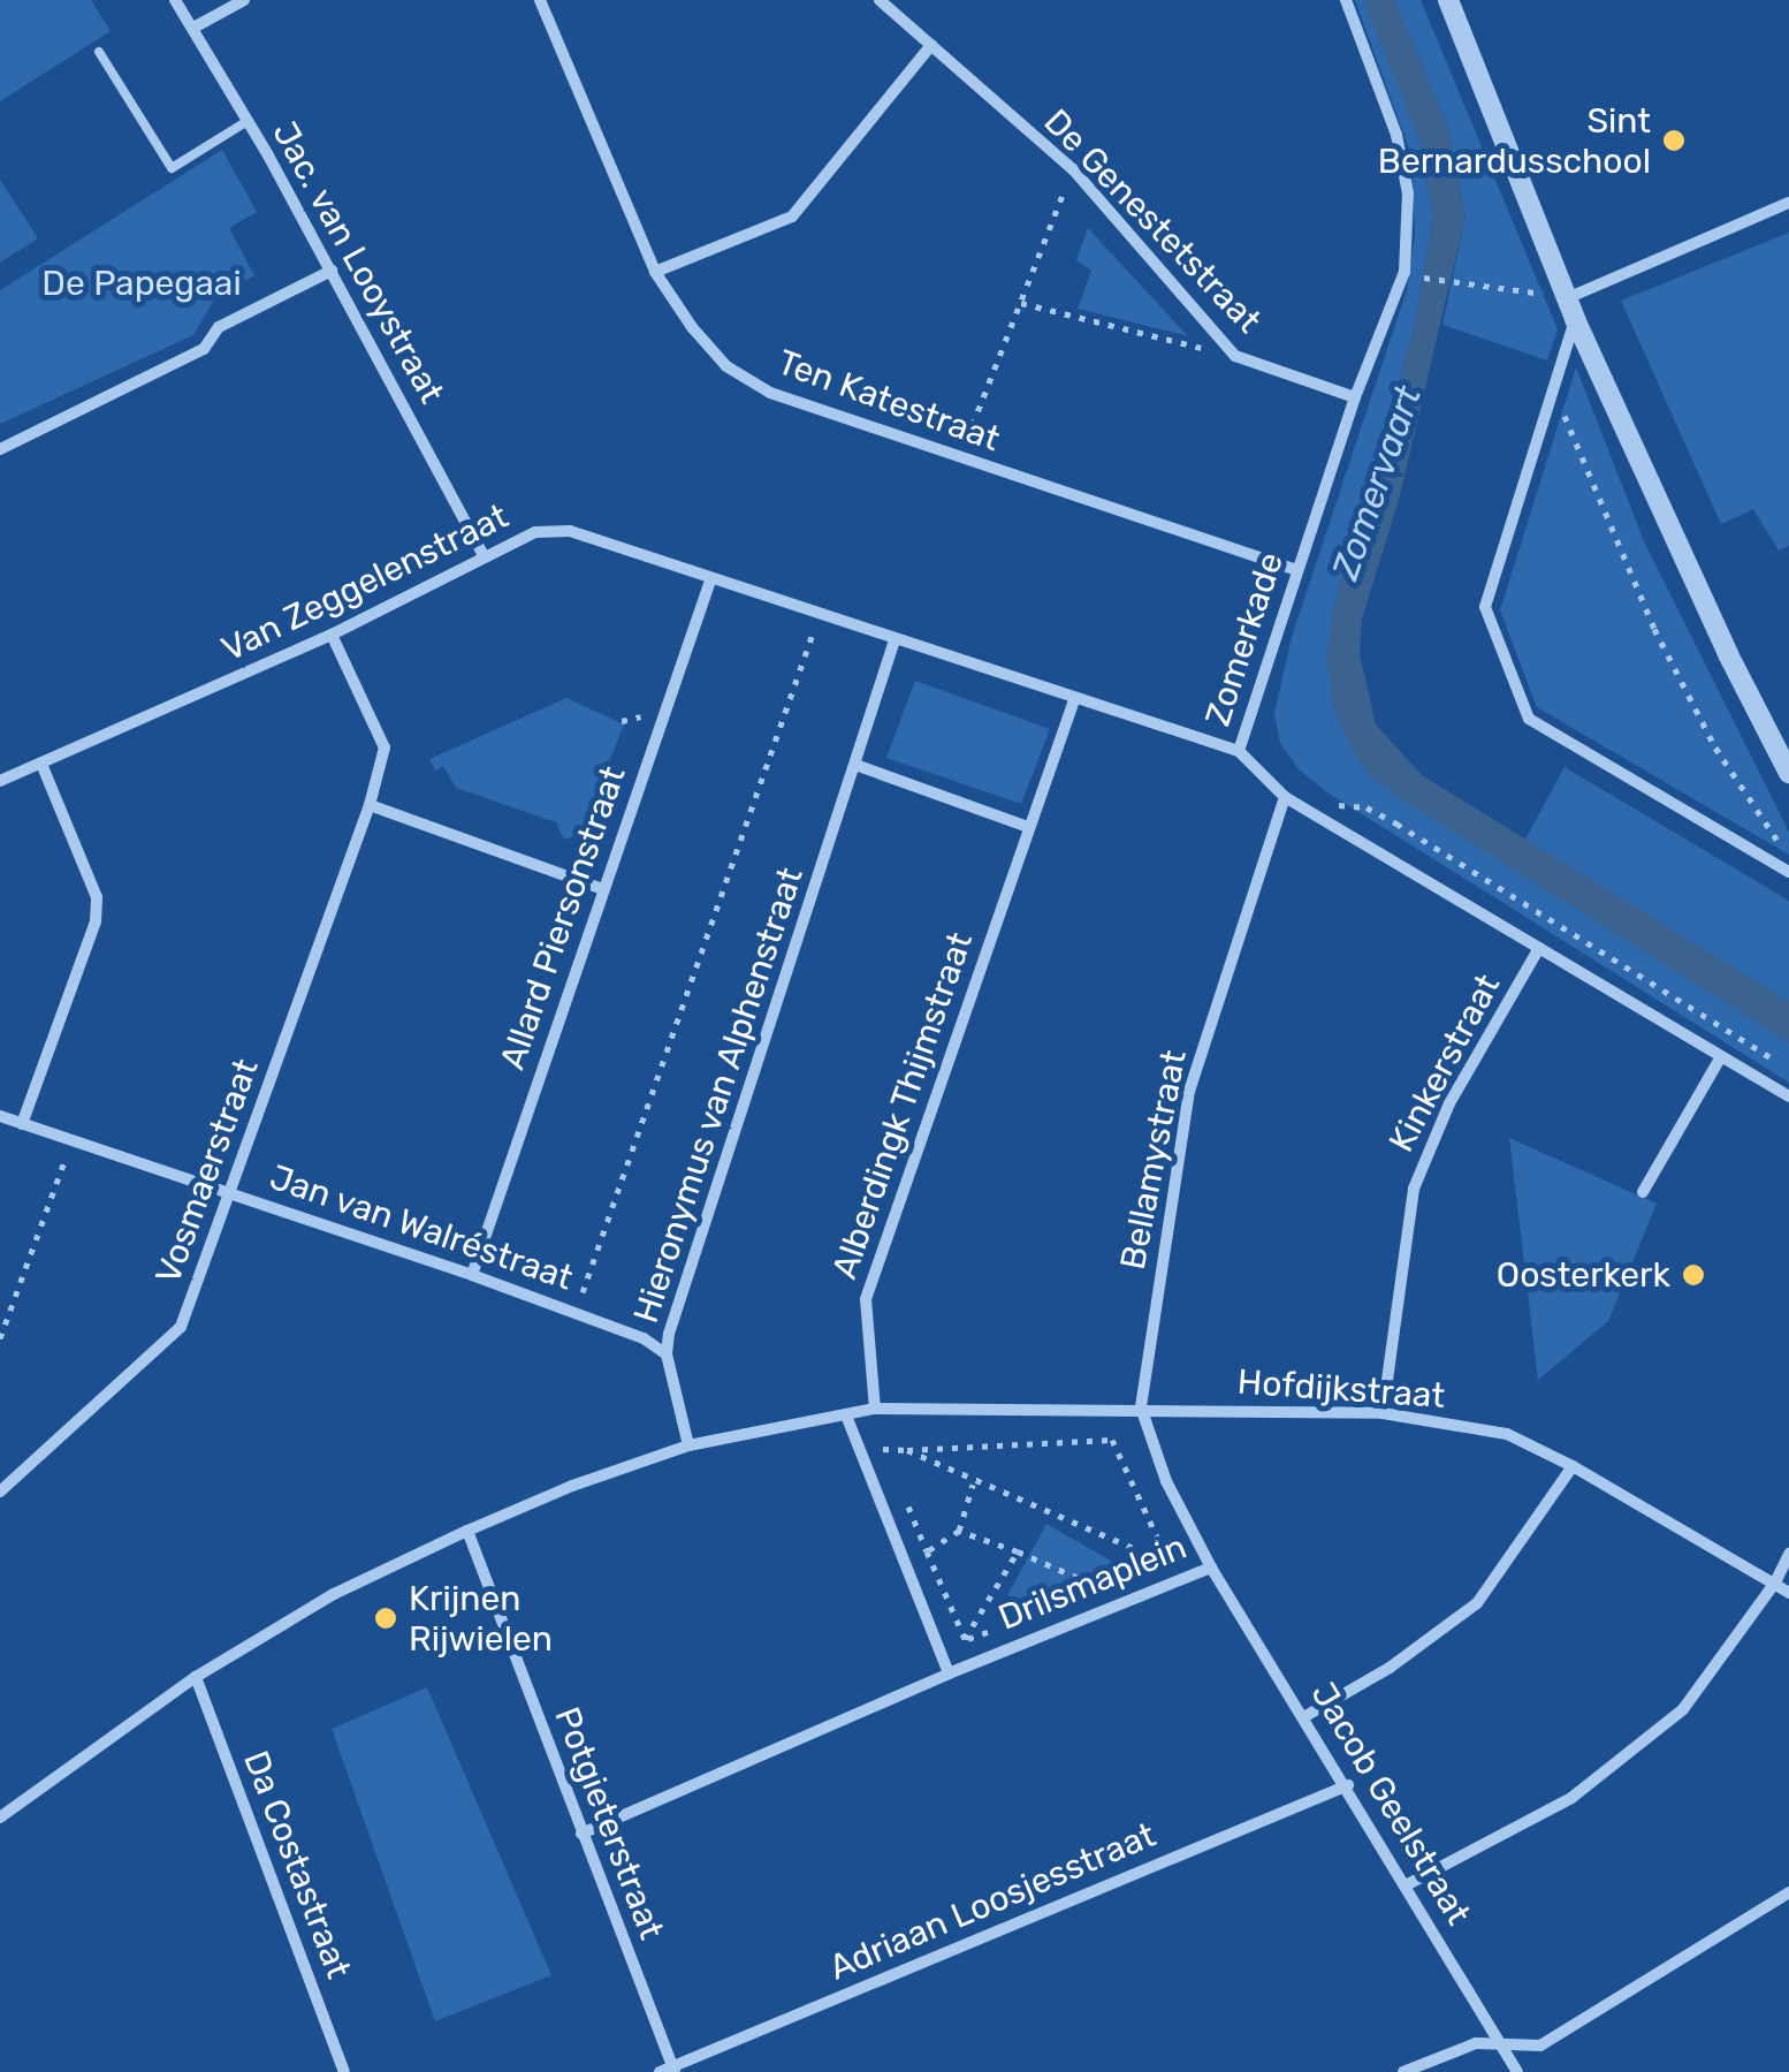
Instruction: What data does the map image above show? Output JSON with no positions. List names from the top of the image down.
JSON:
{
  "streets": {
    "street": [
      "De Genestetstraat",
      "Jac. van Looystraat",
      "Ten Katestraat",
      "Van Zeggelenstraat",
      "Zomerkade",
      "Allard Piersonstraat",
      "Kinkerstraat",
      "Hieronymus van Alphenstraat",
      "Alberdingk Thijmstraat",
      "Bellamystraat",
      "Vosmaerstraat",
      "Jan van Walréstraat",
      "Hofdijkstraat",
      "Drilsmaplein",
      "Jacob Geelstraat",
      "Potgieterstraat",
      "Da Costastraat",
      "Adriaan Loosjesstraat"
    ]
  },
  "crossings": [
    ["De Genestetstraat", "Zomerkade"],
    ["Jac. van Looystraat", "Van Zeggelenstraat"],
    ["Ten Katestraat", "Zomerkade"],
    ["Van Zeggelenstraat", "Zomerkade"],
    ["Van Zeggelenstraat", "Allard Piersonstraat"],
    ["Van Zeggelenstraat", "Vosmaerstraat"],
    ["Zomerkade", "Kinkerstraat"],
    ["Zomerkade", "Bellamystraat"],
    ["Allard Piersonstraat", "Jan van Walréstraat"],
    ["Kinkerstraat", "Hofdijkstraat"],
    ["Hieronymus van Alphenstraat", "Jan van Walréstraat"],
    ["Bellamystraat", "Hofdijkstraat"],
    ["Bellamystraat", "Drilsmaplein"],
    ["Vosmaerstraat", "Jan van Walréstraat"],
    ["Hofdijkstraat", "Drilsmaplein"],
    ["Drilsmaplein", "Jacob Geelstraat"],
    ["Drilsmaplein", "Potgieterstraat"],
    ["Jacob Geelstraat", "Adriaan Loosjesstraat"],
    ["Potgieterstraat", "Adriaan Loosjesstraat"]
  ],
  "water": ["Zomervaart"],
  "parks": ["De Papegaai"],
  "places": ["Sint Bernardusschool", "Oosterkerk", "Krijnen Rijwielen"]
}
